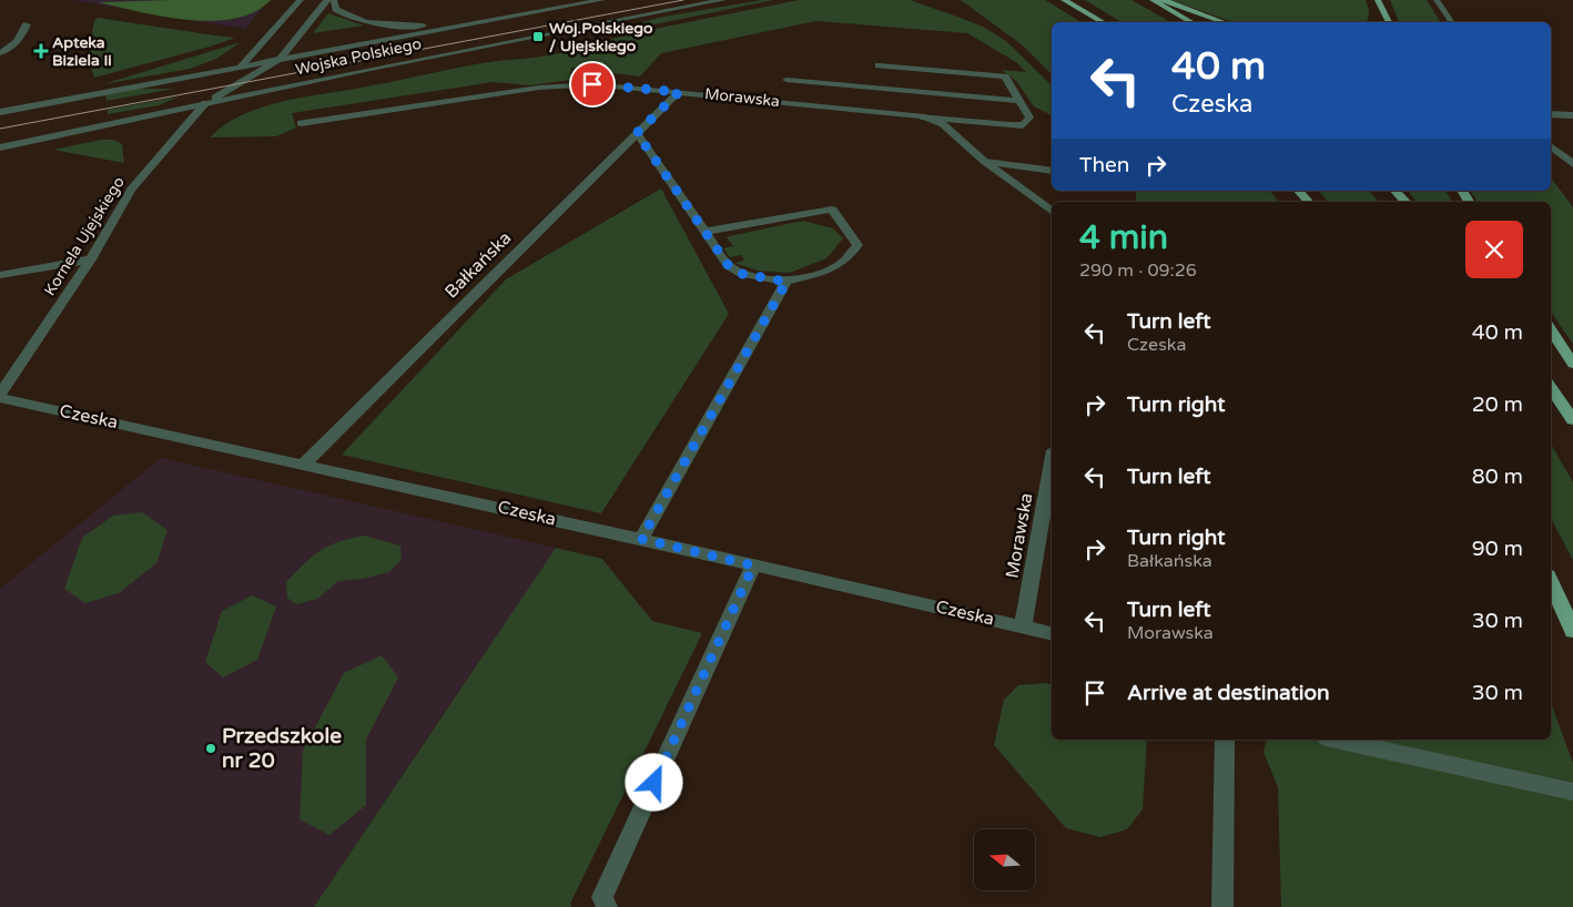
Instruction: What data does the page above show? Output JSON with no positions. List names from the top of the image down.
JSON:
{
  "streets": {
    "street": [
      "Wojska Polskiego",
      "Morawska",
      "Kornela Ujejskiego",
      "Bałkańska",
      "Czeska"
    ]
  },
  "crossings": [
    ["Wojska Polskiego", "Kornela Ujejskiego"],
    ["Morawska", "Bałkańska"],
    ["Morawska", "Czeska"],
    ["Kornela Ujejskiego", "Czeska"],
    ["Bałkańska", "Czeska"]
  ],
  "places": {
    "transit": ["Woj.Polskiego / Ujejskiego"],
    "health": ["Apteka Biziela Ii"],
    "other": ["Przedszkole nr 20"]
  },
  "north": "left",
  "page": {
    "turn": ["40 m", "Czeska"],
    "then": "Then",
    "heading": ["4 min", "290 m · 09:26"],
    "list": [
      {
        "name": "Turn left",
        "note": "Czeska",
        "value": "40 m"
      },
      {
        "name": "Turn right",
        "value": "20 m"
      },
      {
        "name": "Turn left",
        "value": "80 m"
      },
      {
        "name": "Turn right",
        "note": "Bałkańska",
        "value": "90 m"
      },
      {
        "name": "Turn left",
        "note": "Morawska",
        "value": "30 m"
      },
      {
        "name": "Arrive at destination",
        "value": "30 m"
      }
    ]
  }
}
